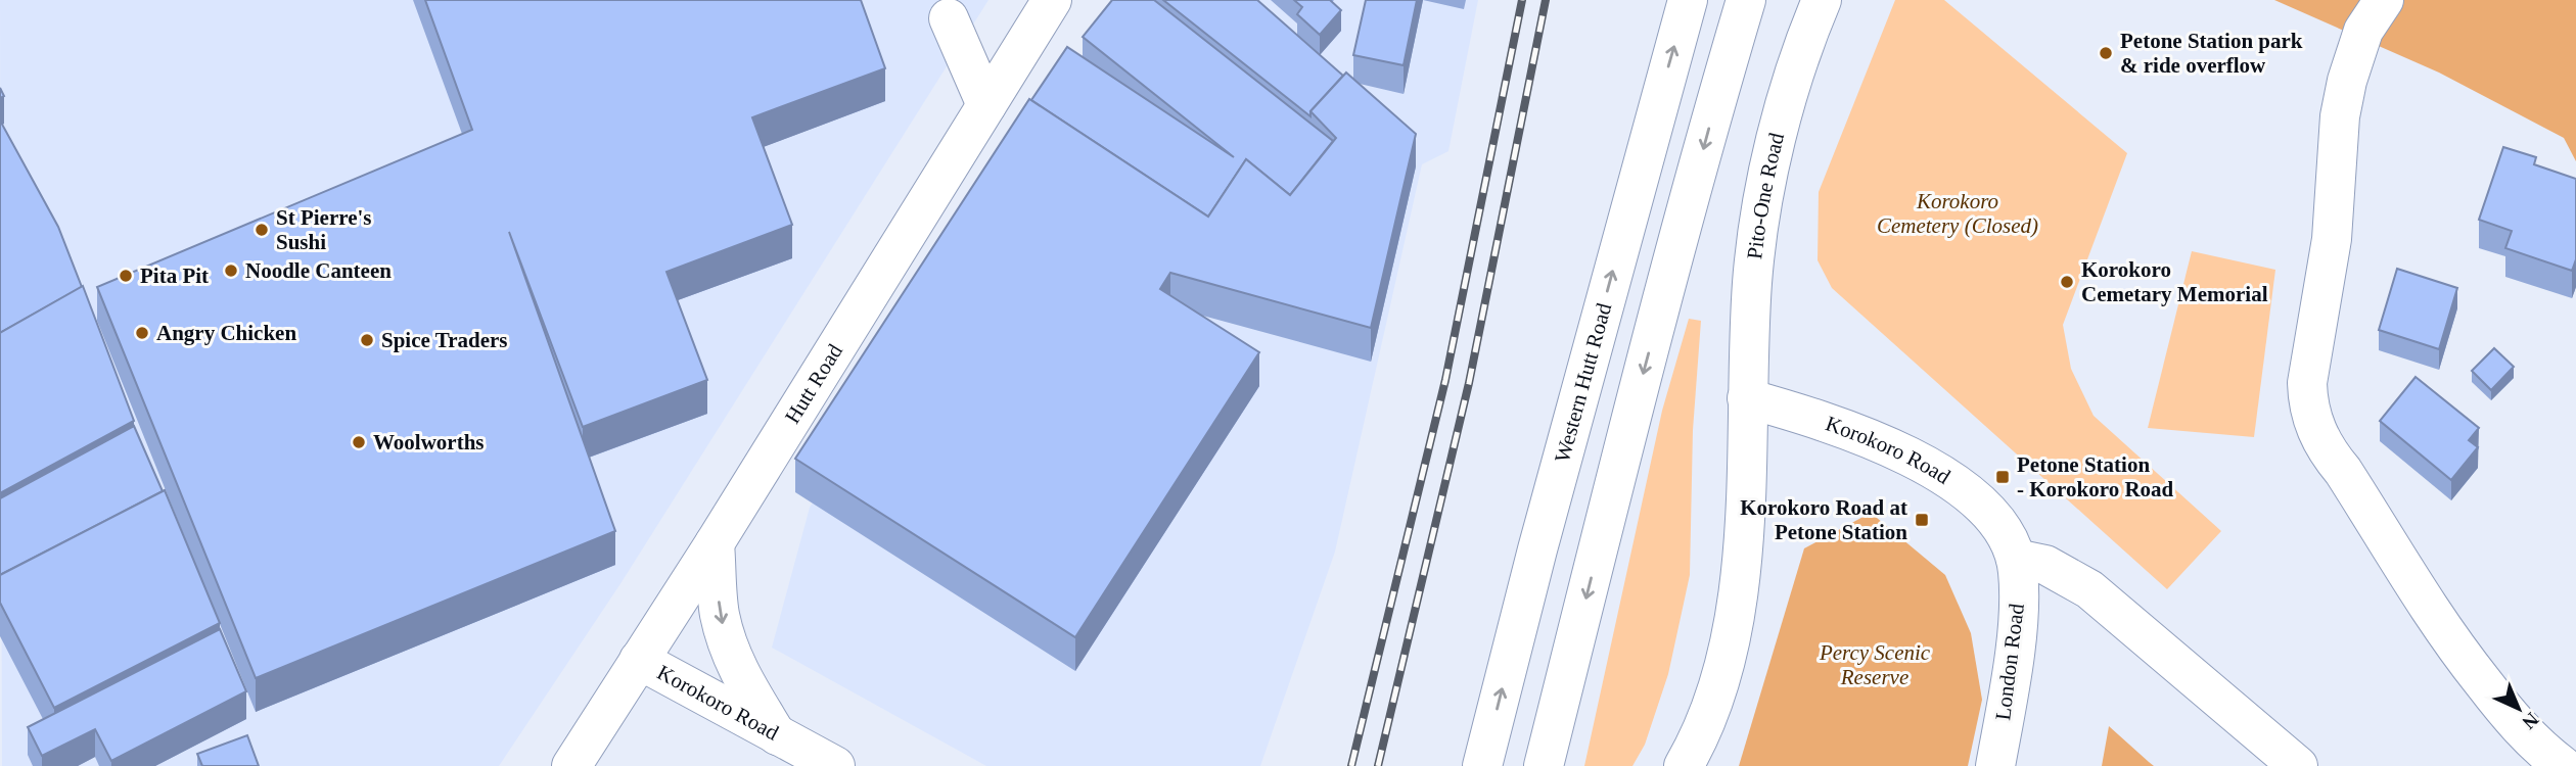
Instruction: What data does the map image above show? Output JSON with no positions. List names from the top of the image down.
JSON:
{
  "streets": {
    "main road": [
      "Pito-One Road",
      "Western Hutt Road",
      "Hutt Road",
      "Korokoro Road",
      "London Road"
    ]
  },
  "crossings": [
    ["Pito-One Road", "Korokoro Road"],
    ["Hutt Road", "Korokoro Road"],
    ["Korokoro Road", "London Road"]
  ],
  "parks": ["Korokoro Cemetery (Closed)", "Percy Scenic Reserve"],
  "places": {
    "other": [
      "Petone Station park & ride overflow",
      "St Pierre's Sushi",
      "Noodle Canteen",
      "Pita Pit",
      "Korokoro Cemetary Memorial",
      "Angry Chicken",
      "Spice Traders",
      "Woolworths"
    ],
    "transit": ["Petone Station - Korokoro Road", "Korokoro Road at Petone Station"]
  },
  "north": "bottom right"
}
